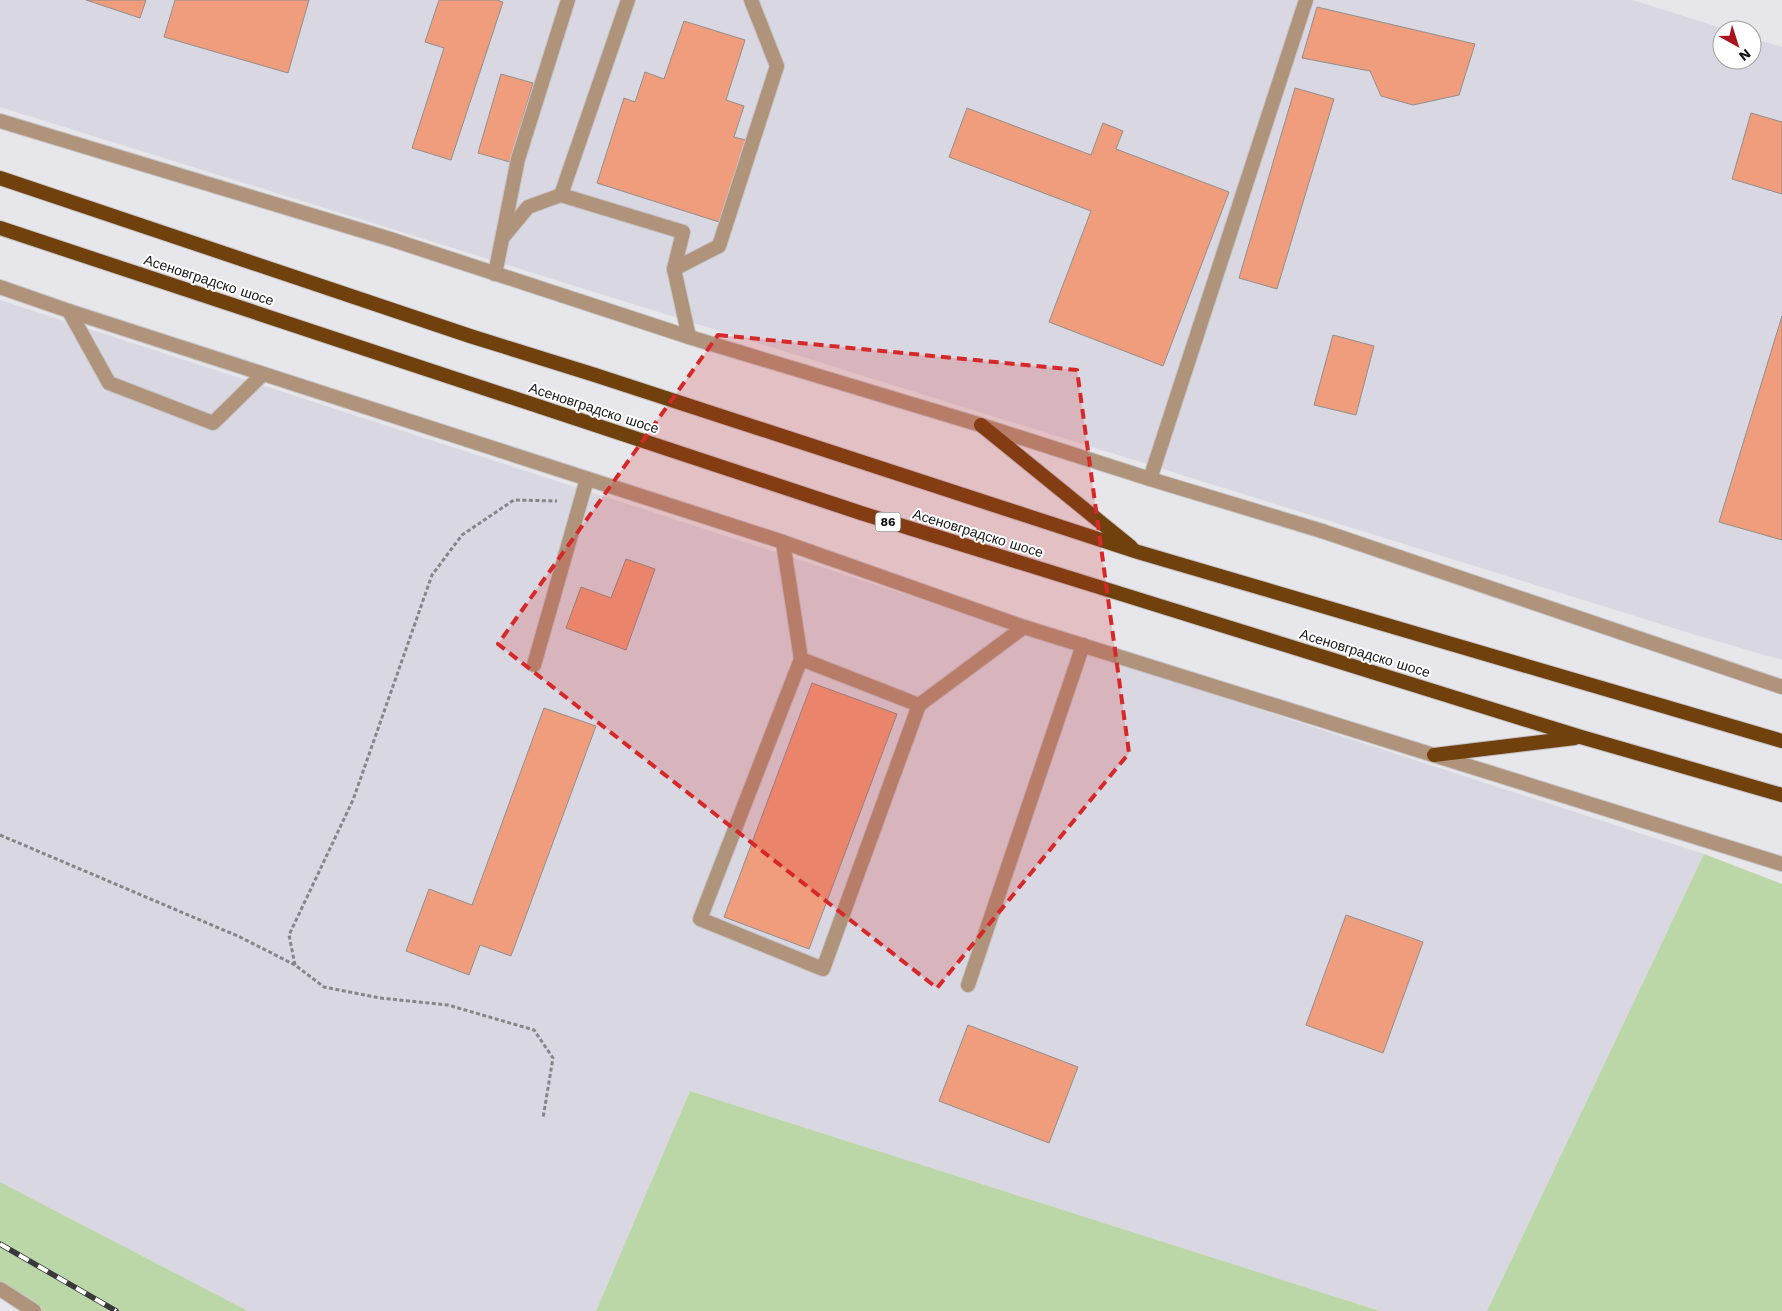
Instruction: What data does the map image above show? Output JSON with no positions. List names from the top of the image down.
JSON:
{
  "streets": {
    "highway": ["Асеновградско шосе", "86"]
  },
  "north": "bottom right"
}
